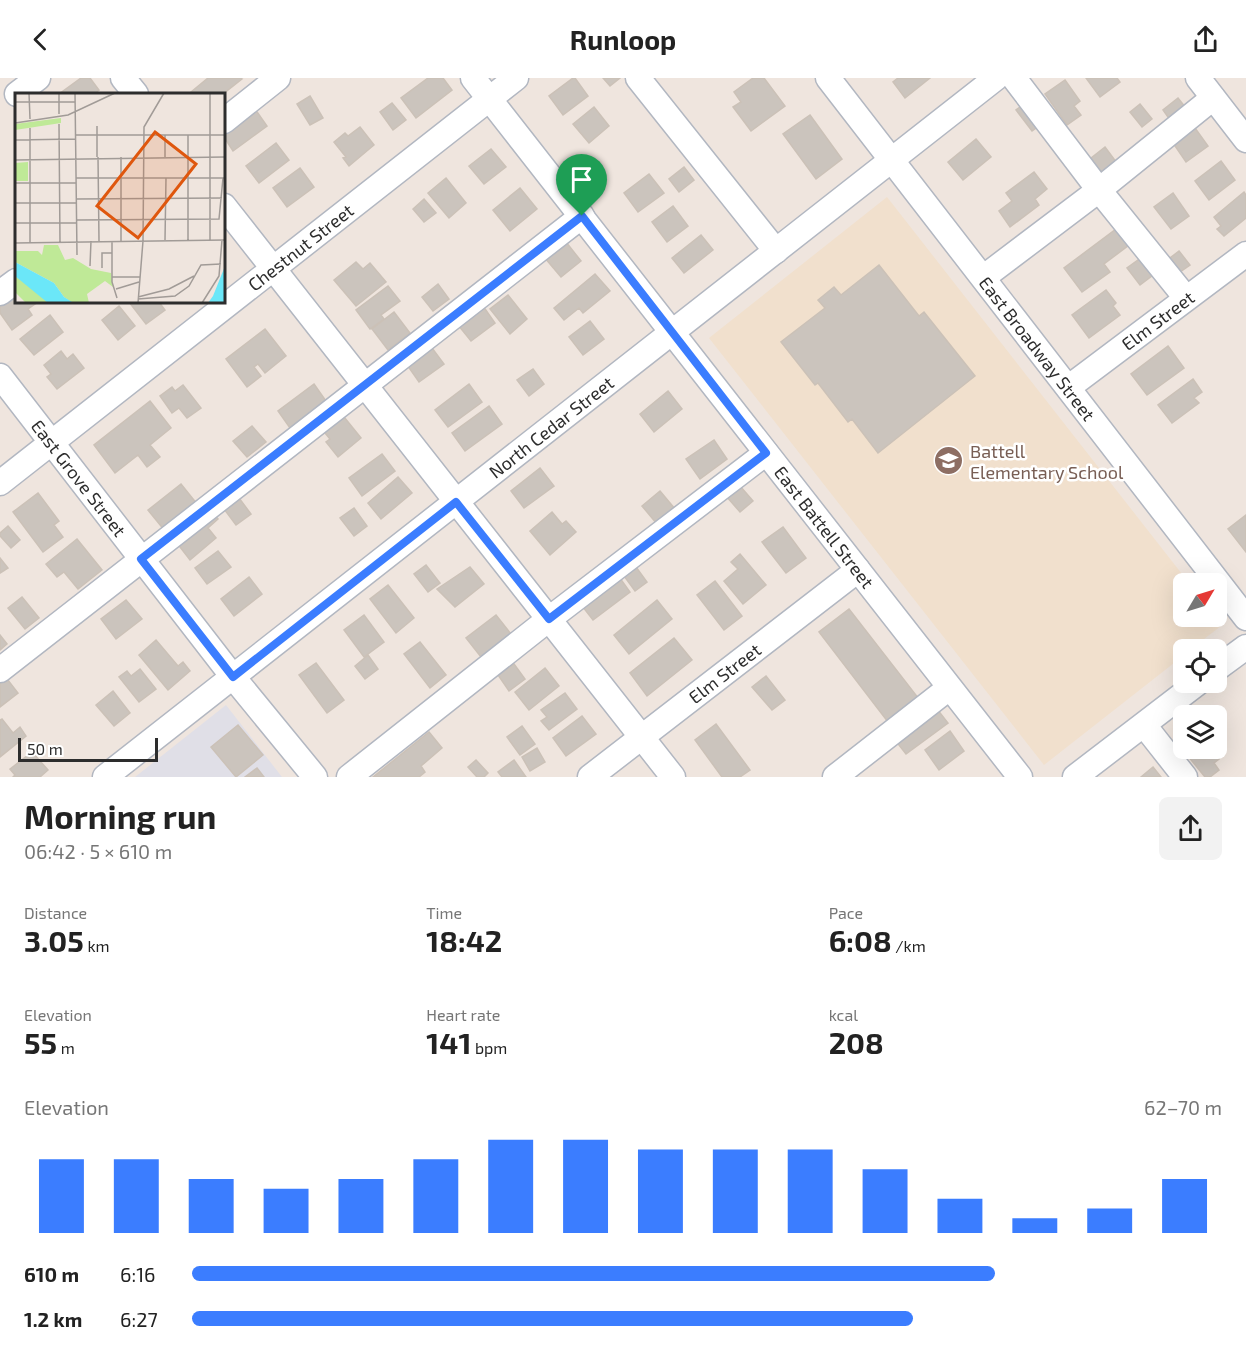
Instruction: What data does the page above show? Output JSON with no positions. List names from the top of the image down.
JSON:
{
  "streets": {
    "street": [
      "Chestnut Street",
      "Elm Street",
      "East Broadway Street",
      "North Cedar Street",
      "East Grove Street",
      "East Battell Street"
    ]
  },
  "crossings": [
    ["Chestnut Street", "East Grove Street"],
    ["Chestnut Street", "East Battell Street"],
    ["Elm Street", "East Broadway Street"],
    ["Elm Street", "East Battell Street"],
    ["East Broadway Street", "North Cedar Street"],
    ["North Cedar Street", "East Grove Street"],
    ["North Cedar Street", "East Battell Street"]
  ],
  "places": {
    "school or university": ["Battell Elementary School"]
  },
  "scale_bar": "50 m",
  "north": "top right",
  "page": {
    "header": "Runloop",
    "scale": "50 m",
    "heading": ["Morning run", "06:42 · 5 × 610 m"],
    "stats": [
      ["Distance", "3.05 km"],
      ["Time", "18:42"],
      ["Pace", "6:08 /km"],
      ["Elevation", "55 m"],
      ["Heart rate", "141 bpm"],
      ["kcal", "208"]
    ],
    "chart": ["Elevation", "62–70 m"],
    "list": [
      {
        "name": "610 m",
        "note": "6:16"
      },
      {
        "name": "1.2 km",
        "note": "6:27"
      }
    ]
  }
}
